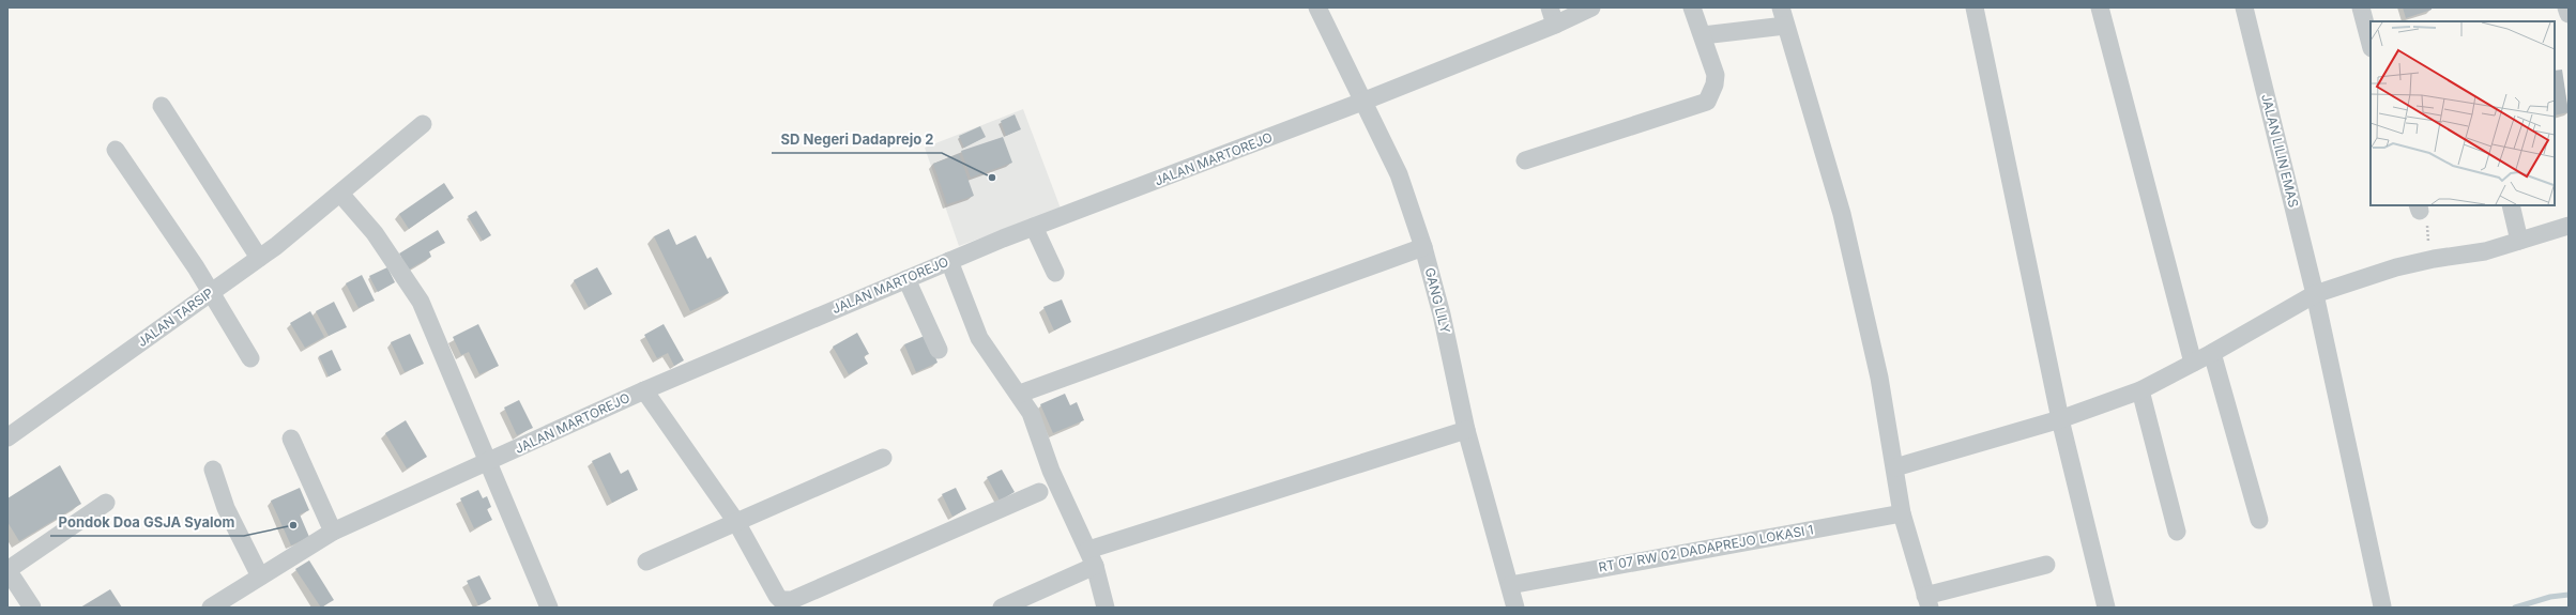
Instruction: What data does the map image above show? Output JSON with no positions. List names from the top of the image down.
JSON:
{
  "streets": {
    "street": [
      "JALAN LILIN EMAS",
      "JALAN MARTOREJO",
      "GANG LILY",
      "JALAN TARSIP",
      "RT 07 RW 02 DADAPREJO LOKASI 1"
    ]
  },
  "crossings": [
    ["JALAN MARTOREJO", "GANG LILY"],
    ["GANG LILY", "RT 07 RW 02 DADAPREJO LOKASI 1"]
  ],
  "places": ["SD Negeri Dadaprejo 2", "Pondok Doa GSJA Syalom"]
}
